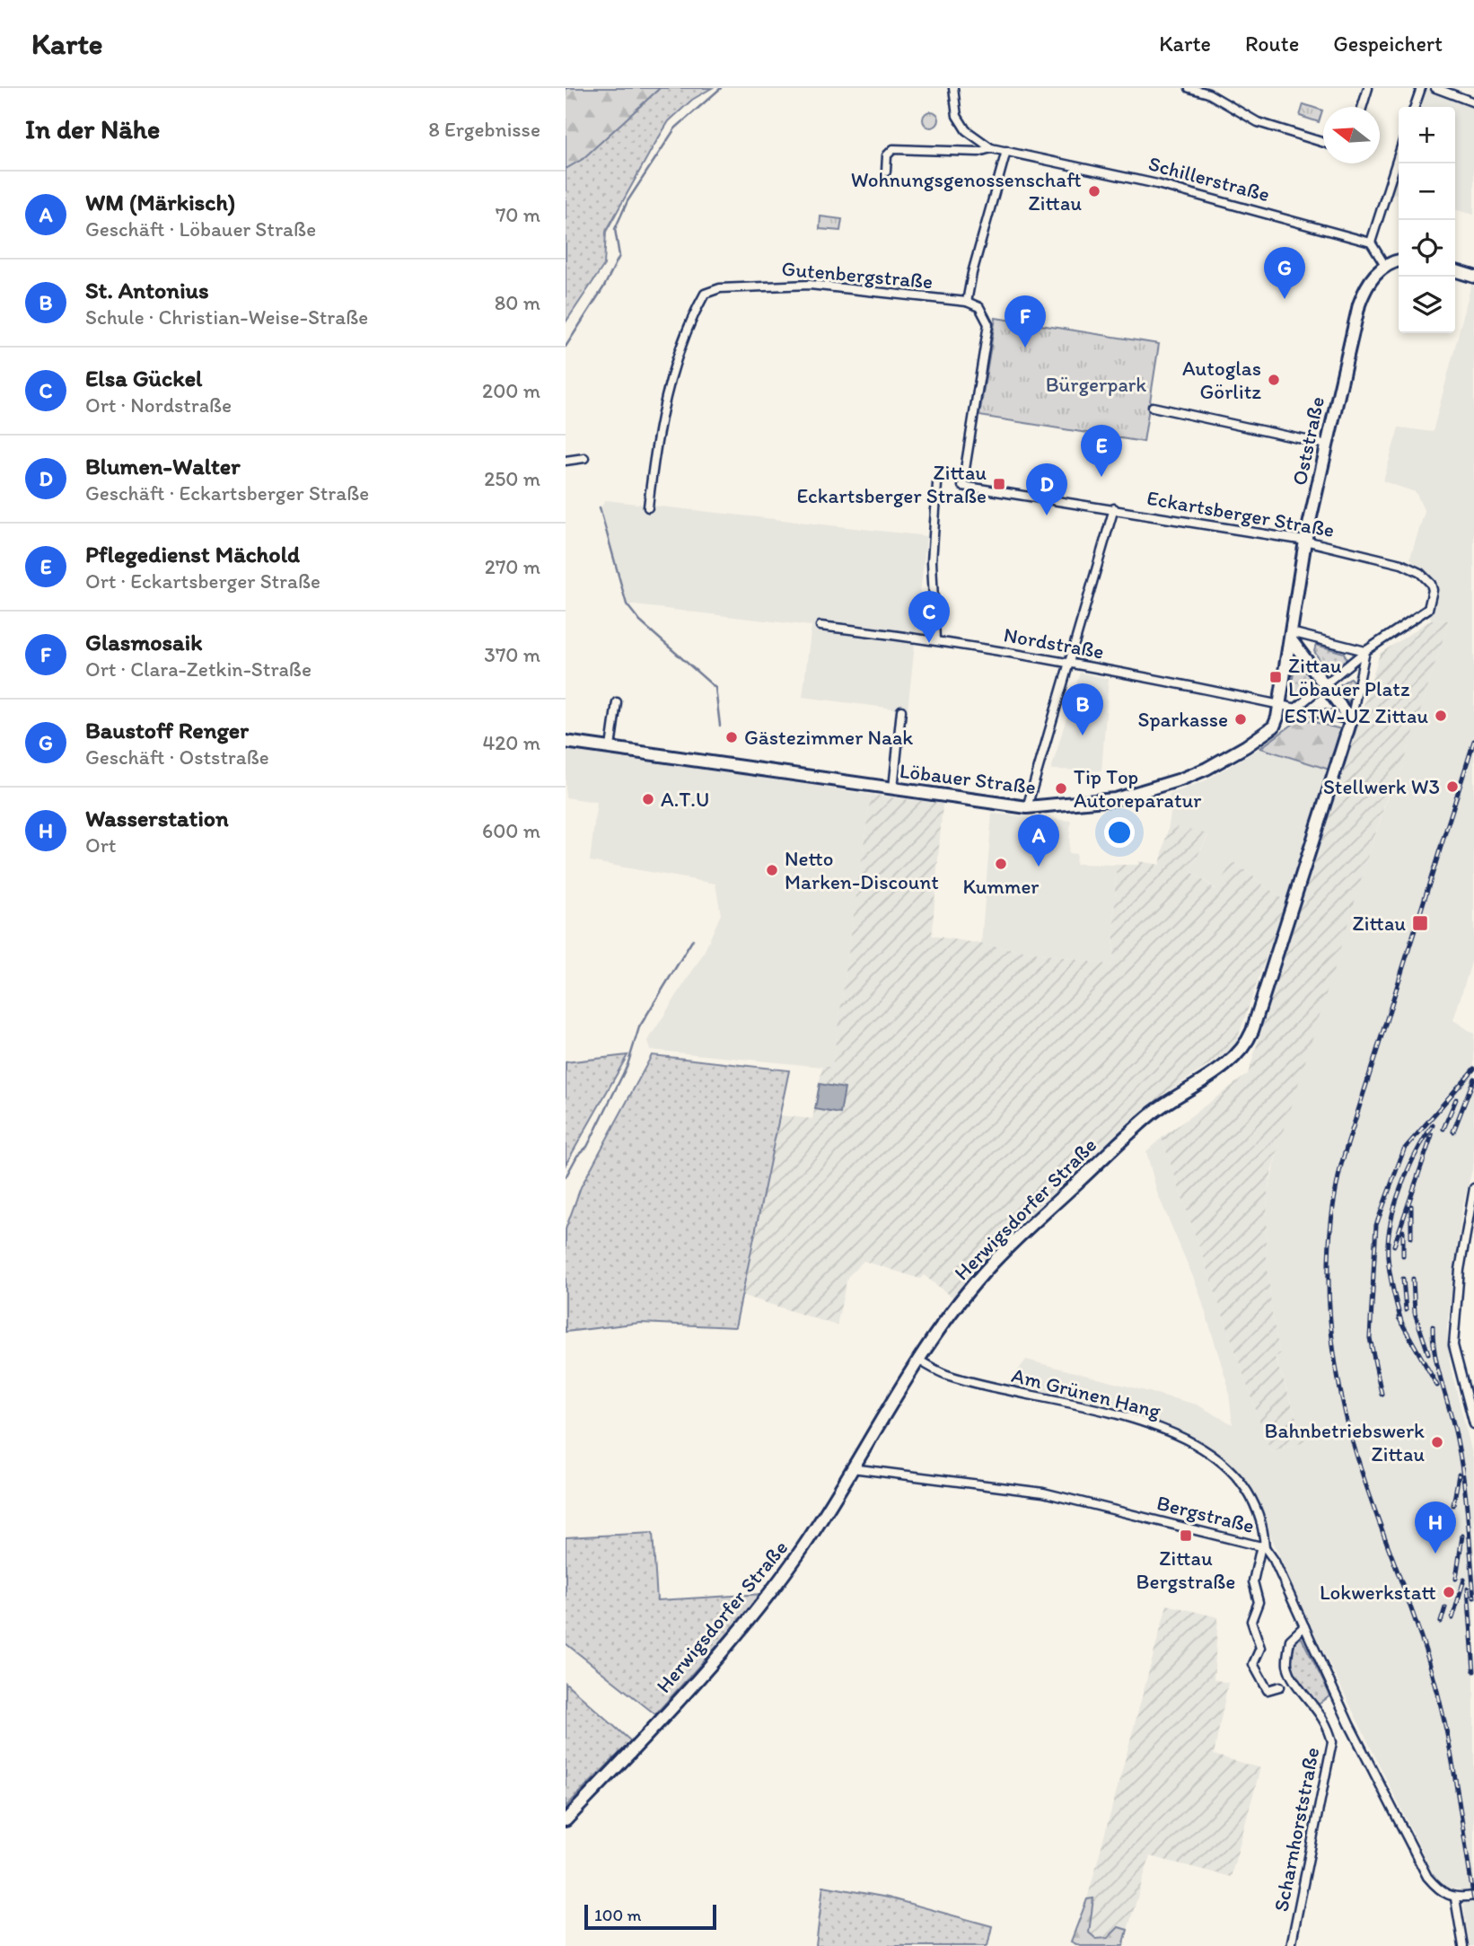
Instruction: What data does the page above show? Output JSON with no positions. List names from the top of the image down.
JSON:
{
  "streets": {
    "street": [
      "Schillerstraße",
      "Gutenbergstraße",
      "Oststraße",
      "Eckartsberger Straße",
      "Nordstraße",
      "Löbauer Straße",
      "Herwigsdorfer Straße",
      "Am Grünen Hang",
      "Bergstraße",
      "Scharnhorststraße"
    ]
  },
  "crossings": [
    ["Gutenbergstraße", "Eckartsberger Straße"],
    ["Oststraße", "Eckartsberger Straße"],
    ["Oststraße", "Löbauer Straße"],
    ["Nordstraße", "Löbauer Straße"],
    ["Herwigsdorfer Straße", "Am Grünen Hang"],
    ["Herwigsdorfer Straße", "Bergstraße"],
    ["Am Grünen Hang", "Bergstraße"],
    ["Bergstraße", "Scharnhorststraße"]
  ],
  "parks": ["Bürgerpark"],
  "places": {
    "other": [
      "Wohnungsgenossenschaft Zittau",
      "Autoglas Görlitz",
      "ESTW-UZ Zittau",
      "Sparkasse",
      "Gästezimmer Naak",
      "Stellwerk W3",
      "Tip Top Autoreparatur",
      "A.T.U",
      "Kummer",
      "Netto Marken-Discount",
      "Bahnbetriebswerk Zittau",
      "Lokwerkstatt"
    ],
    "transit": [
      "Zittau Eckartsberger Straße",
      "Zittau Löbauer Platz",
      "Zittau",
      "Zittau Bergstraße"
    ]
  },
  "scale_bar": "100 m",
  "north": "left",
  "page": {
    "header": "Karte",
    "nav": ["Karte", "Route", "Gespeichert"],
    "heading": ["In der Nähe", "8 Ergebnisse"],
    "map_buttons": ["+", "−"],
    "list": [
      {
        "mark": "A",
        "name": "WM (Märkisch)",
        "note": "Geschäft · Löbauer Straße",
        "value": "70 m"
      },
      {
        "mark": "B",
        "name": "St. Antonius",
        "note": "Schule · Christian-Weise-Straße",
        "value": "80 m"
      },
      {
        "mark": "C",
        "name": "Elsa Gückel",
        "note": "Ort · Nordstraße",
        "value": "200 m"
      },
      {
        "mark": "D",
        "name": "Blumen-Walter",
        "note": "Geschäft · Eckartsberger Straße",
        "value": "250 m"
      },
      {
        "mark": "E",
        "name": "Pflegedienst Mächold",
        "note": "Ort · Eckartsberger Straße",
        "value": "270 m"
      },
      {
        "mark": "F",
        "name": "Glasmosaik",
        "note": "Ort · Clara-Zetkin-Straße",
        "value": "370 m"
      },
      {
        "mark": "G",
        "name": "Baustoff Renger",
        "note": "Geschäft · Oststraße",
        "value": "420 m"
      },
      {
        "mark": "H",
        "name": "Wasserstation",
        "note": "Ort",
        "value": "600 m"
      }
    ],
    "pins": [
      "G",
      "F",
      "E",
      "D",
      "C",
      "B",
      "A",
      "H"
    ],
    "scale": "100 m"
  }
}
